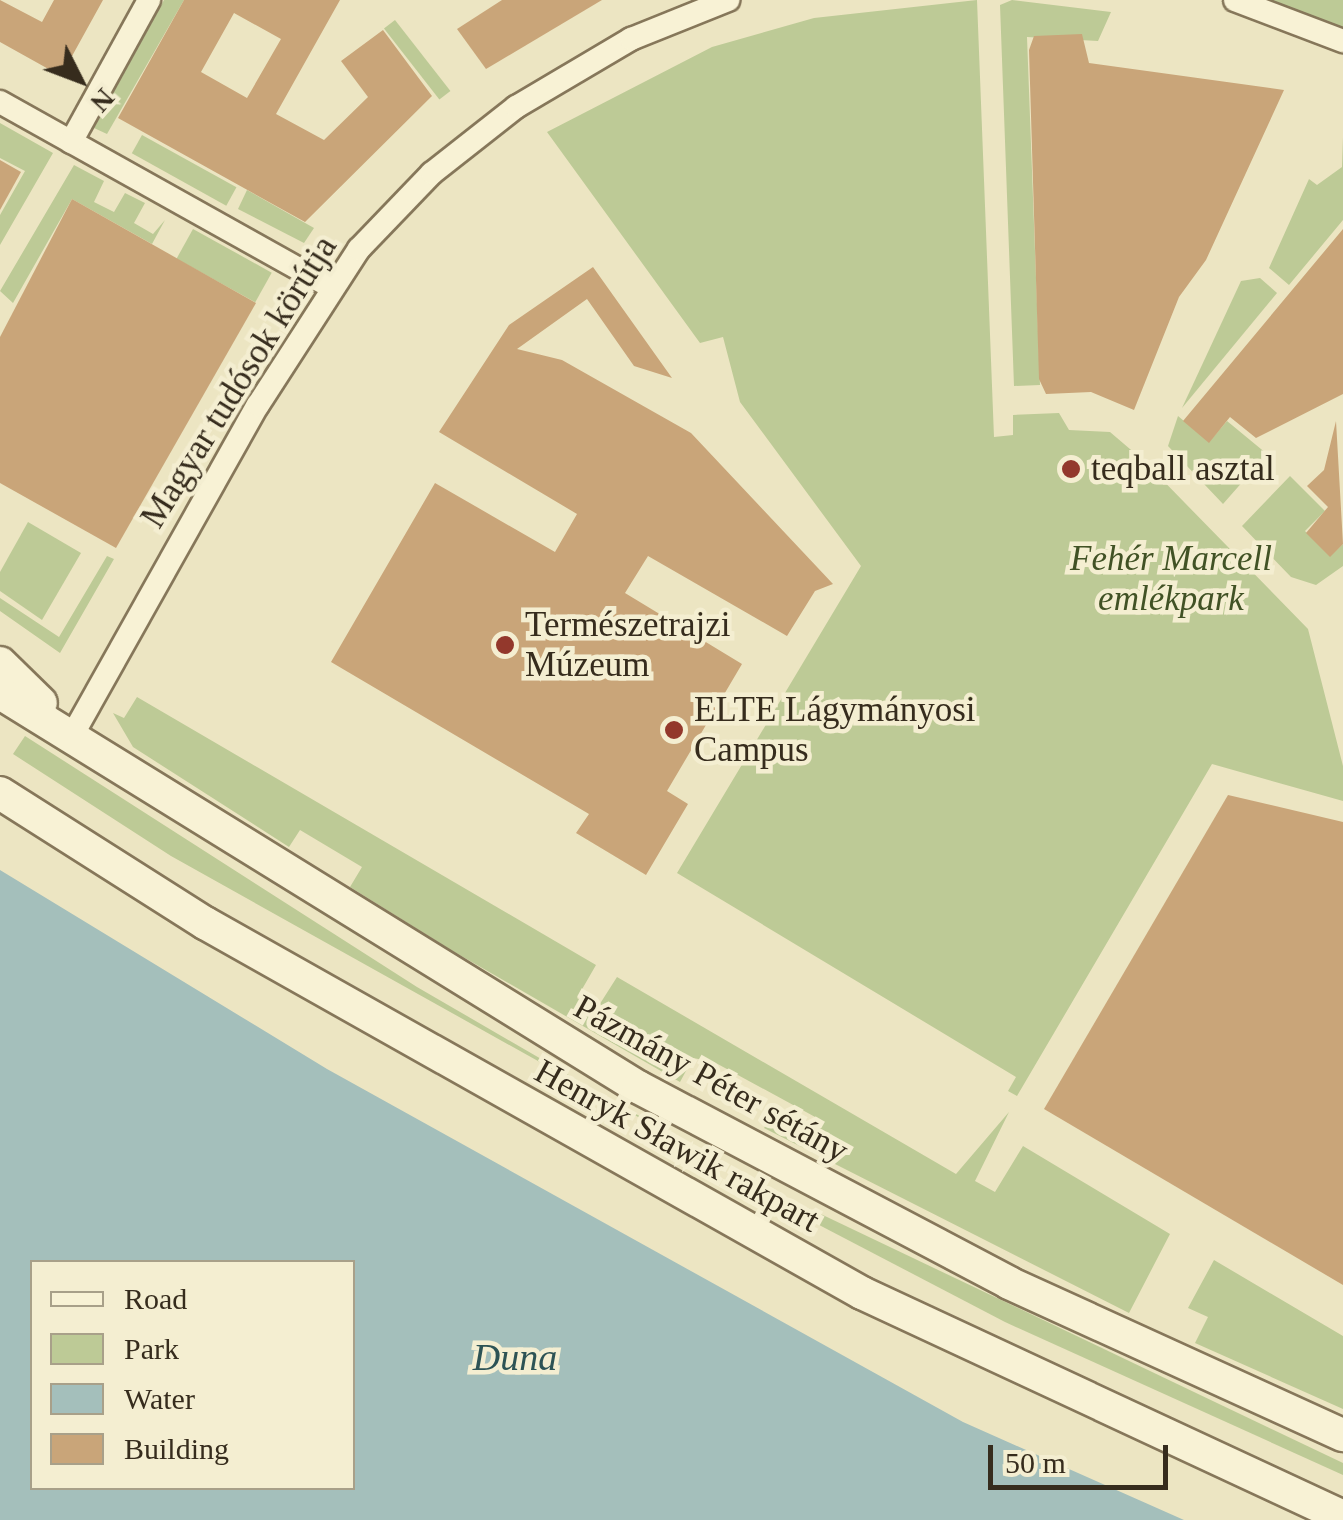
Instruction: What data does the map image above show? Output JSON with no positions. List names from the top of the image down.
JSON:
{
  "streets": {
    "street": ["Magyar tudósok körútja", "Pázmány Péter sétány", "Henryk Sławik rakpart"]
  },
  "crossings": [
    ["Magyar tudósok körútja", "Pázmány Péter sétány"]
  ],
  "water": ["Duna"],
  "parks": ["Fehér Marcell emlékpark"],
  "places": ["teqball asztal", "Természetrajzi Múzeum", "ELTE Lágymányosi Campus"],
  "legend": [
    "Road",
    "Park",
    "Water",
    "Building"
  ],
  "scale_bar": "50 m",
  "north": "bottom right"
}
